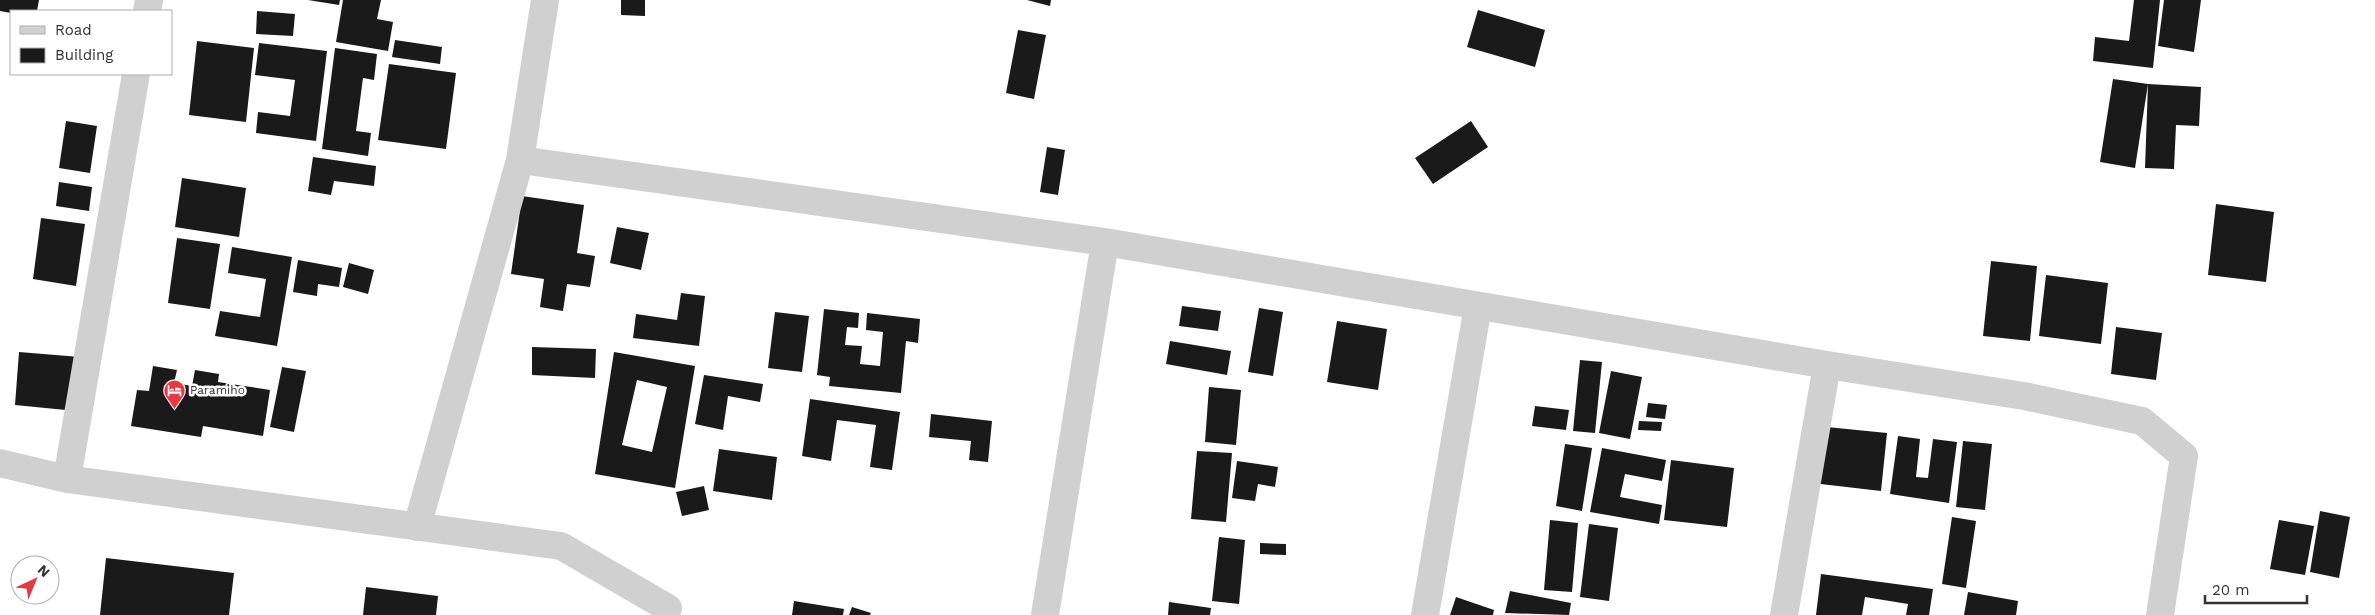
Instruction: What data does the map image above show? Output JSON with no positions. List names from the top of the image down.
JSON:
{
  "places": {
    "hotel": ["Paramiho"]
  },
  "legend": ["Road", "Building"],
  "scale_bar": "20 m",
  "north": "top right"
}
